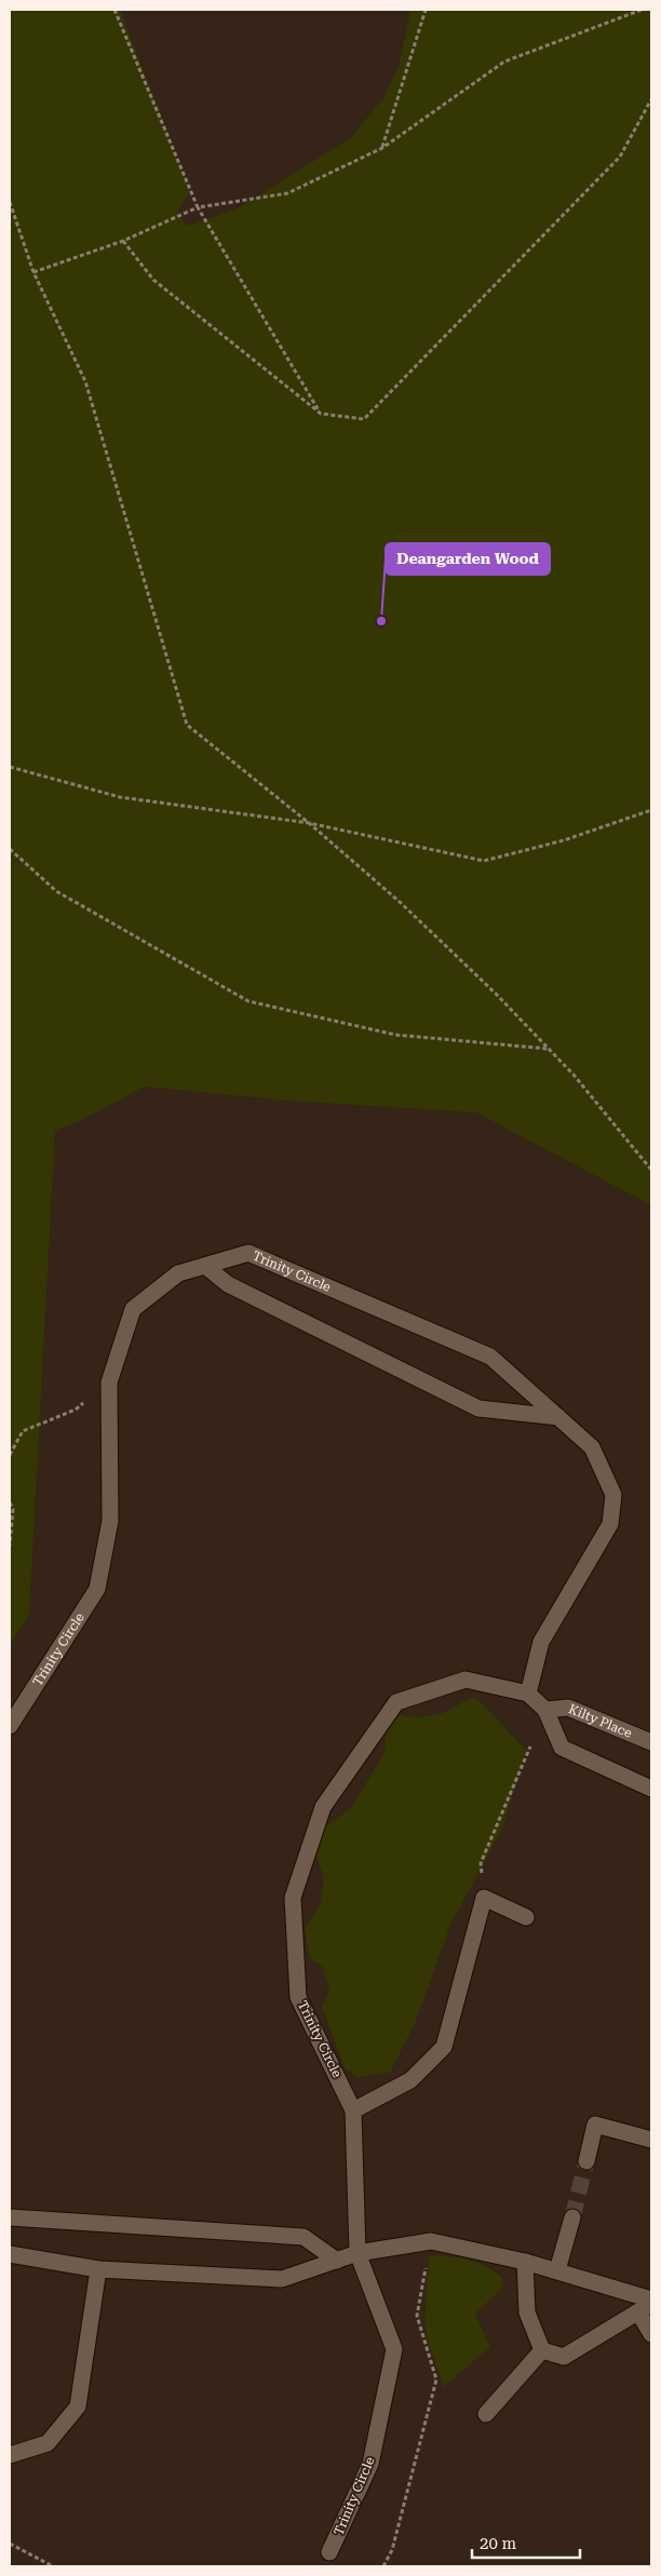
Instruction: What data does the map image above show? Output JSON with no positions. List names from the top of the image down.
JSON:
{
  "streets": {
    "street": ["Trinity Circle", "Kilty Place"]
  },
  "places": ["Deangarden Wood"],
  "scale_bar": "20 m"
}
